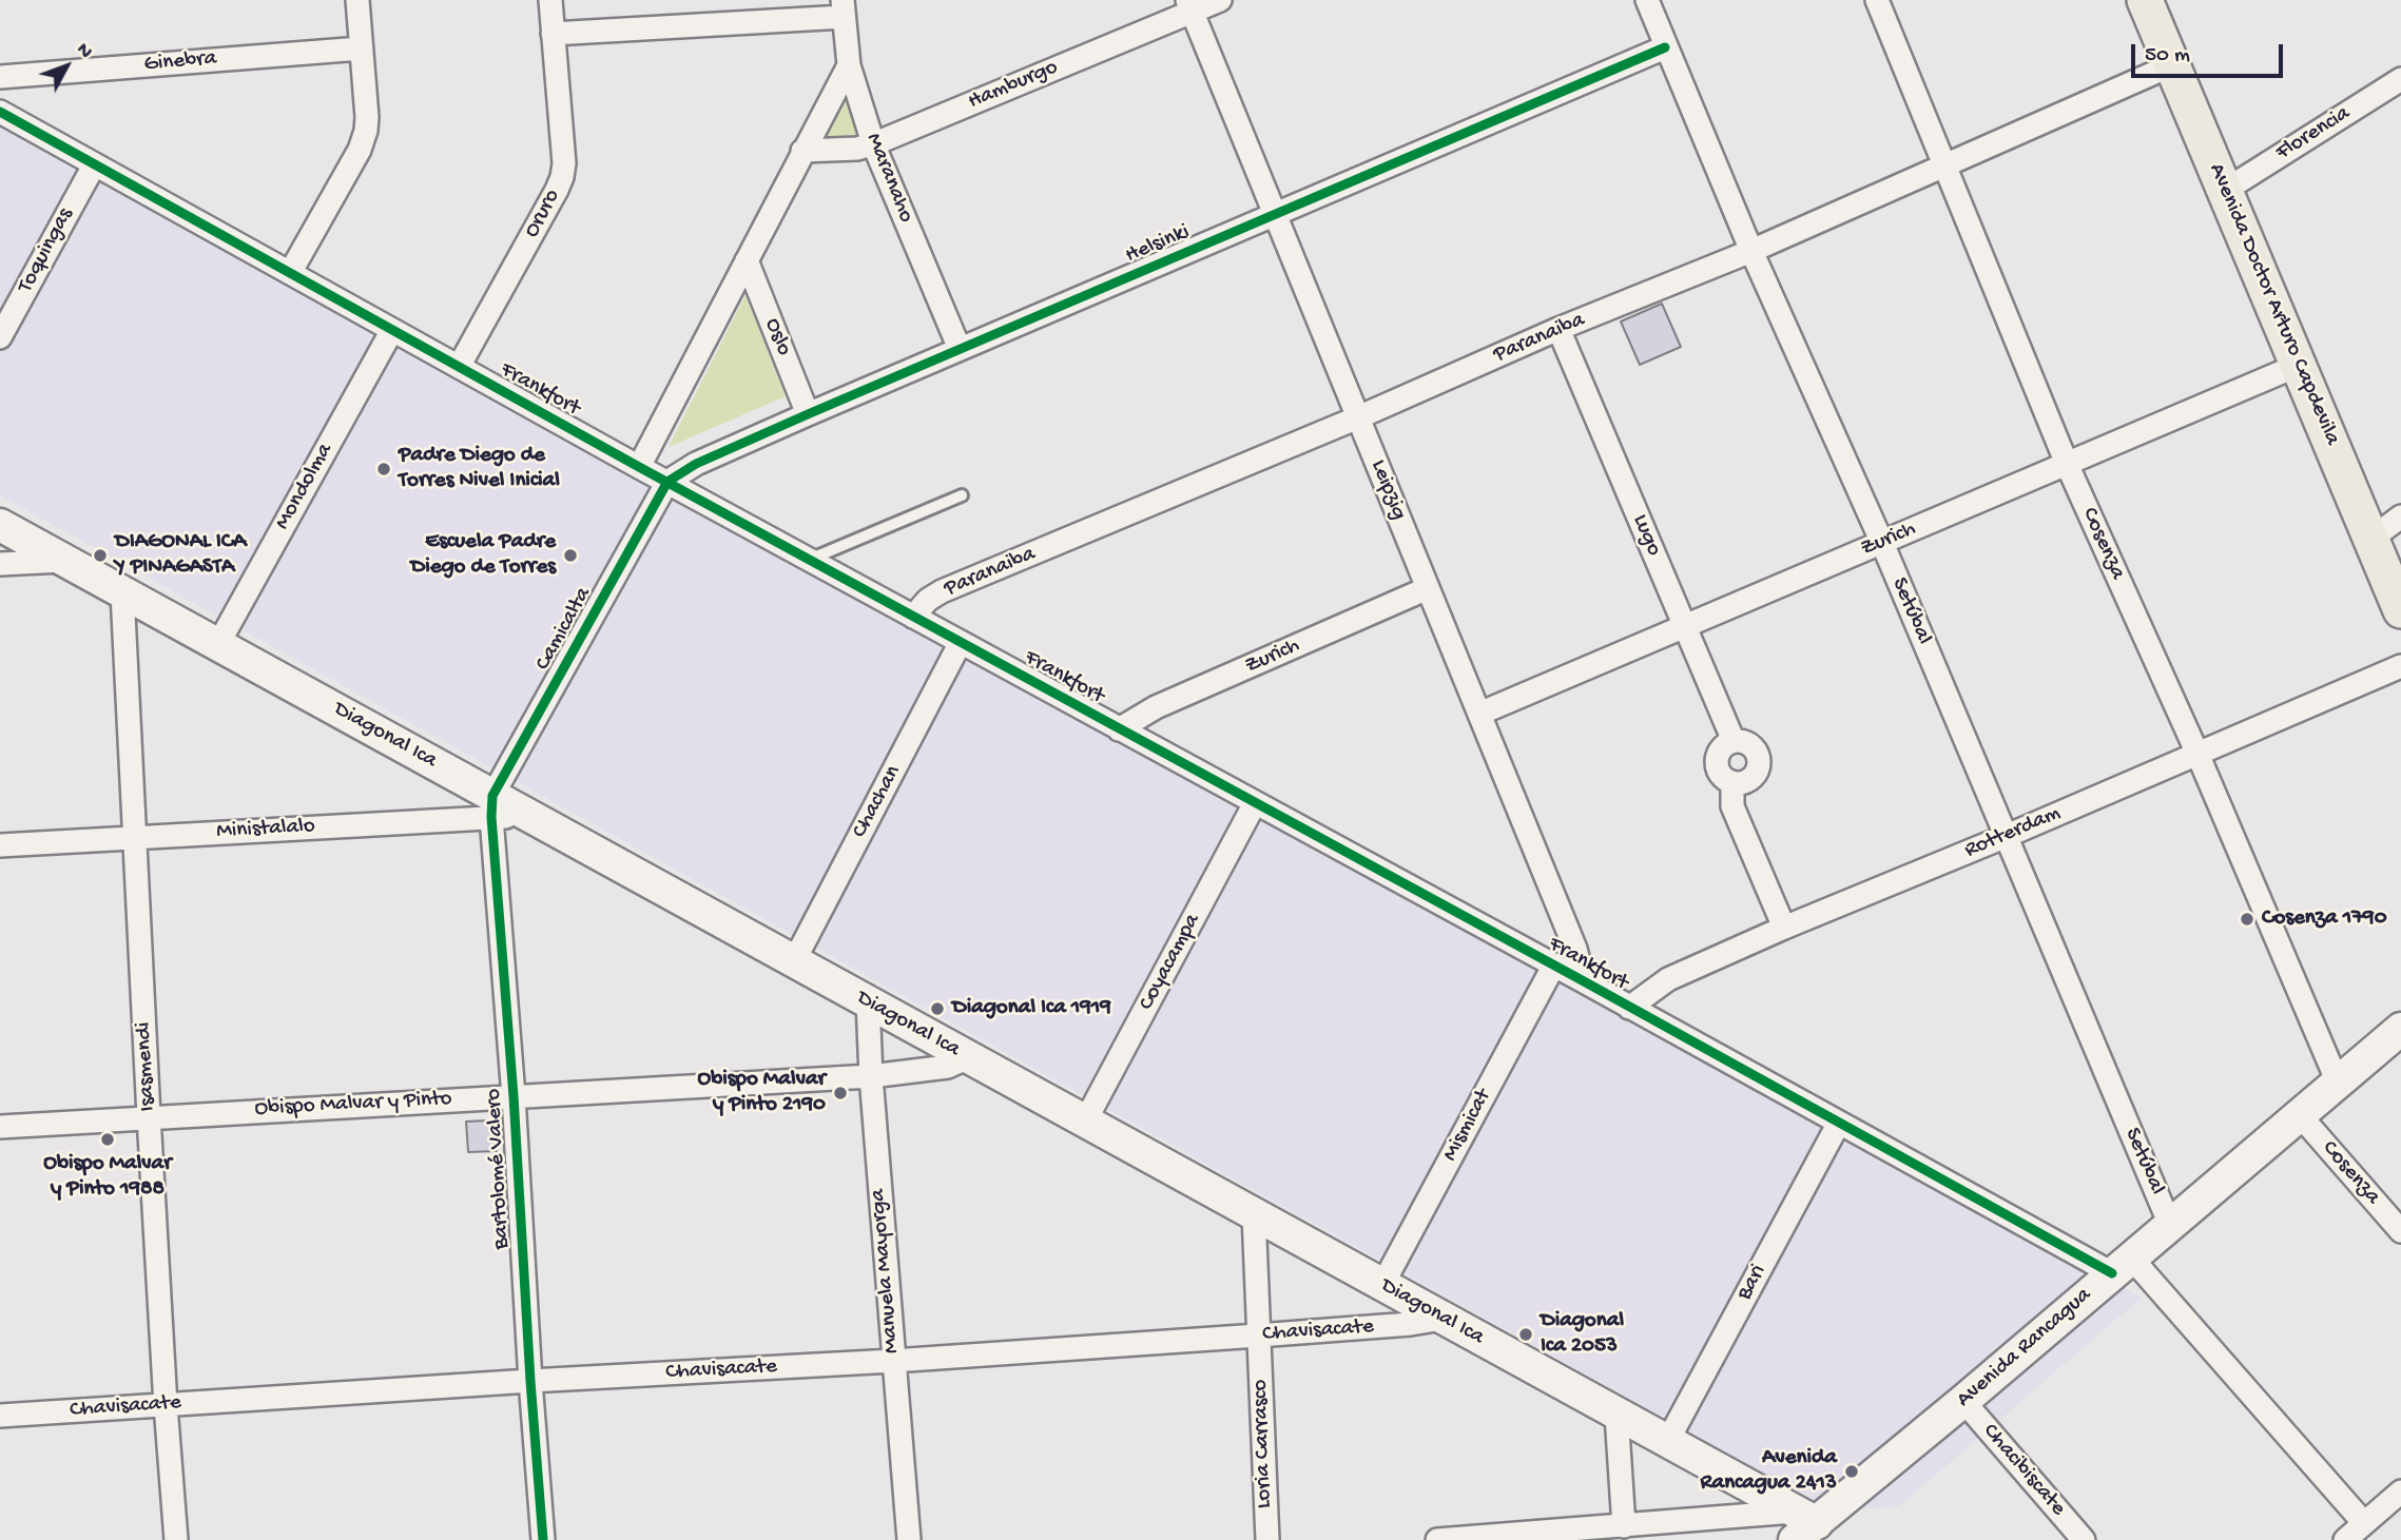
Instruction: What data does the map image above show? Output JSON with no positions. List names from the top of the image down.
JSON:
{
  "streets": {
    "main road": ["Avenida Doctor Arturo Capdevila", "Diagonal Ica", "Avenida Rancagua"],
    "street": [
      "Ginebra",
      "Hamburgo",
      "Florencia",
      "Maranaho",
      "Oruro",
      "Helsinki",
      "Toquingas",
      "Oslo",
      "Paranaiba",
      "Frankfort",
      "Mondolma",
      "Leipzig",
      "Lugo",
      "Zurich",
      "Cosenza",
      "Setúbal",
      "Camicalta",
      "Chachan",
      "Ministalalo",
      "Rotterdam",
      "Coyacampa",
      "Isasmendi",
      "Obispo Malvar y Pinto",
      "Mismicat",
      "Bartolomé Valero",
      "Manuela Mayorga",
      "Bari",
      "Chavisacate",
      "Loria Carrasco",
      "Chacibiscate"
    ]
  },
  "crossings": [
    ["Hamburgo", "Maranaho"],
    ["Hamburgo", "Leipzig"],
    ["Florencia", "Avenida Doctor Arturo Capdevila"],
    ["Maranaho", "Helsinki"],
    ["Oruro", "Frankfort"],
    ["Helsinki", "Oslo"],
    ["Helsinki", "Frankfort"],
    ["Helsinki", "Leipzig"],
    ["Helsinki", "Setúbal"],
    ["Helsinki", "Camicalta"],
    ["Toquingas", "Frankfort"],
    ["Avenida Doctor Arturo Capdevila", "Paranaiba"],
    ["Avenida Doctor Arturo Capdevila", "Zurich"],
    ["Paranaiba", "Frankfort"],
    ["Paranaiba", "Leipzig"],
    ["Paranaiba", "Lugo"],
    ["Paranaiba", "Cosenza"],
    ["Paranaiba", "Setúbal"],
    ["Frankfort", "Mondolma"],
    ["Frankfort", "Leipzig"],
    ["Frankfort", "Zurich"],
    ["Frankfort", "Camicalta"],
    ["Frankfort", "Chachan"],
    ["Frankfort", "Rotterdam"],
    ["Frankfort", "Coyacampa"],
    ["Frankfort", "Mismicat"],
    ["Frankfort", "Bari"],
    ["Frankfort", "Avenida Rancagua"],
    ["Mondolma", "Diagonal Ica"],
    ["Leipzig", "Zurich"],
    ["Lugo", "Zurich"],
    ["Zurich", "Cosenza"],
    ["Zurich", "Setúbal"],
    ["Cosenza", "Rotterdam"],
    ["Cosenza", "Avenida Rancagua"],
    ["Setúbal", "Rotterdam"],
    ["Setúbal", "Avenida Rancagua"],
    ["Camicalta", "Diagonal Ica"],
    ["Camicalta", "Ministalalo"],
    ["Camicalta", "Bartolomé Valero"],
    ["Diagonal Ica", "Chachan"],
    ["Diagonal Ica", "Ministalalo"],
    ["Diagonal Ica", "Coyacampa"],
    ["Diagonal Ica", "Isasmendi"],
    ["Diagonal Ica", "Obispo Malvar y Pinto"],
    ["Diagonal Ica", "Mismicat"],
    ["Diagonal Ica", "Bartolomé Valero"],
    ["Diagonal Ica", "Manuela Mayorga"],
    ["Diagonal Ica", "Bari"],
    ["Diagonal Ica", "Chavisacate"],
    ["Diagonal Ica", "Avenida Rancagua"],
    ["Diagonal Ica", "Loria Carrasco"],
    ["Ministalalo", "Isasmendi"],
    ["Ministalalo", "Bartolomé Valero"],
    ["Isasmendi", "Obispo Malvar y Pinto"],
    ["Isasmendi", "Chavisacate"],
    ["Obispo Malvar y Pinto", "Bartolomé Valero"],
    ["Obispo Malvar y Pinto", "Manuela Mayorga"],
    ["Bartolomé Valero", "Chavisacate"],
    ["Manuela Mayorga", "Chavisacate"],
    ["Chavisacate", "Loria Carrasco"],
    ["Avenida Rancagua", "Chacibiscate"]
  ],
  "places": [
    "Padre Diego de Torres Nivel Inicial",
    "DIAGONAL ICA Y PINAGASTA",
    "Escuela Padre Diego de Torres",
    "Cosenza 1790",
    "Diagonal Ica 1919",
    "Obispo Malvar y Pinto 2190",
    "Obispo Malvar y Pinto 1988",
    "Diagonal Ica 2053",
    "Avenida Rancagua 2413"
  ],
  "scale_bar": "50 m",
  "north": "top right"
}
